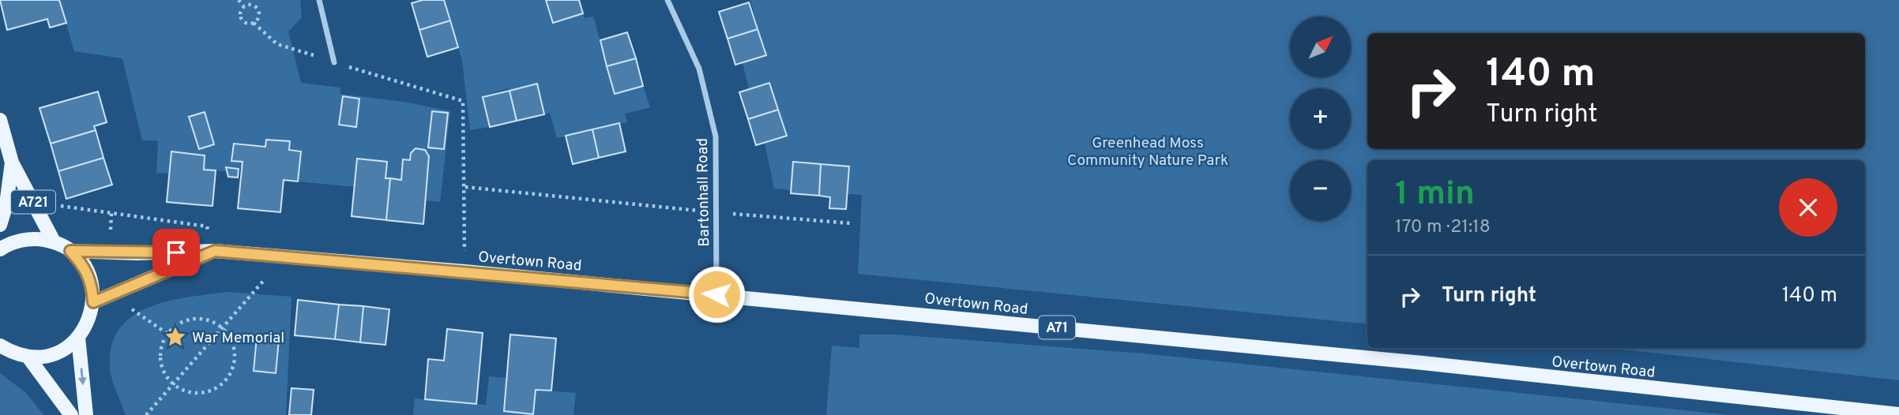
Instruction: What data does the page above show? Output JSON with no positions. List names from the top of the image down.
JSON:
{
  "streets": {
    "main road": ["A721", "Overtown Road", "A71"],
    "street": ["Bartonhall Road"]
  },
  "crossings": [
    ["Bartonhall Road", "Overtown Road"]
  ],
  "parks": ["Greenhead Moss Community Nature Park"],
  "places": {
    "place": ["War Memorial"]
  },
  "north": "top right",
  "page": {
    "map_buttons": ["+", "−"],
    "turn": ["140 m", "Turn right"],
    "heading": ["1 min", "170 m · 21:18"],
    "list": [
      {
        "name": "Turn right",
        "value": "140 m"
      }
    ]
  }
}
